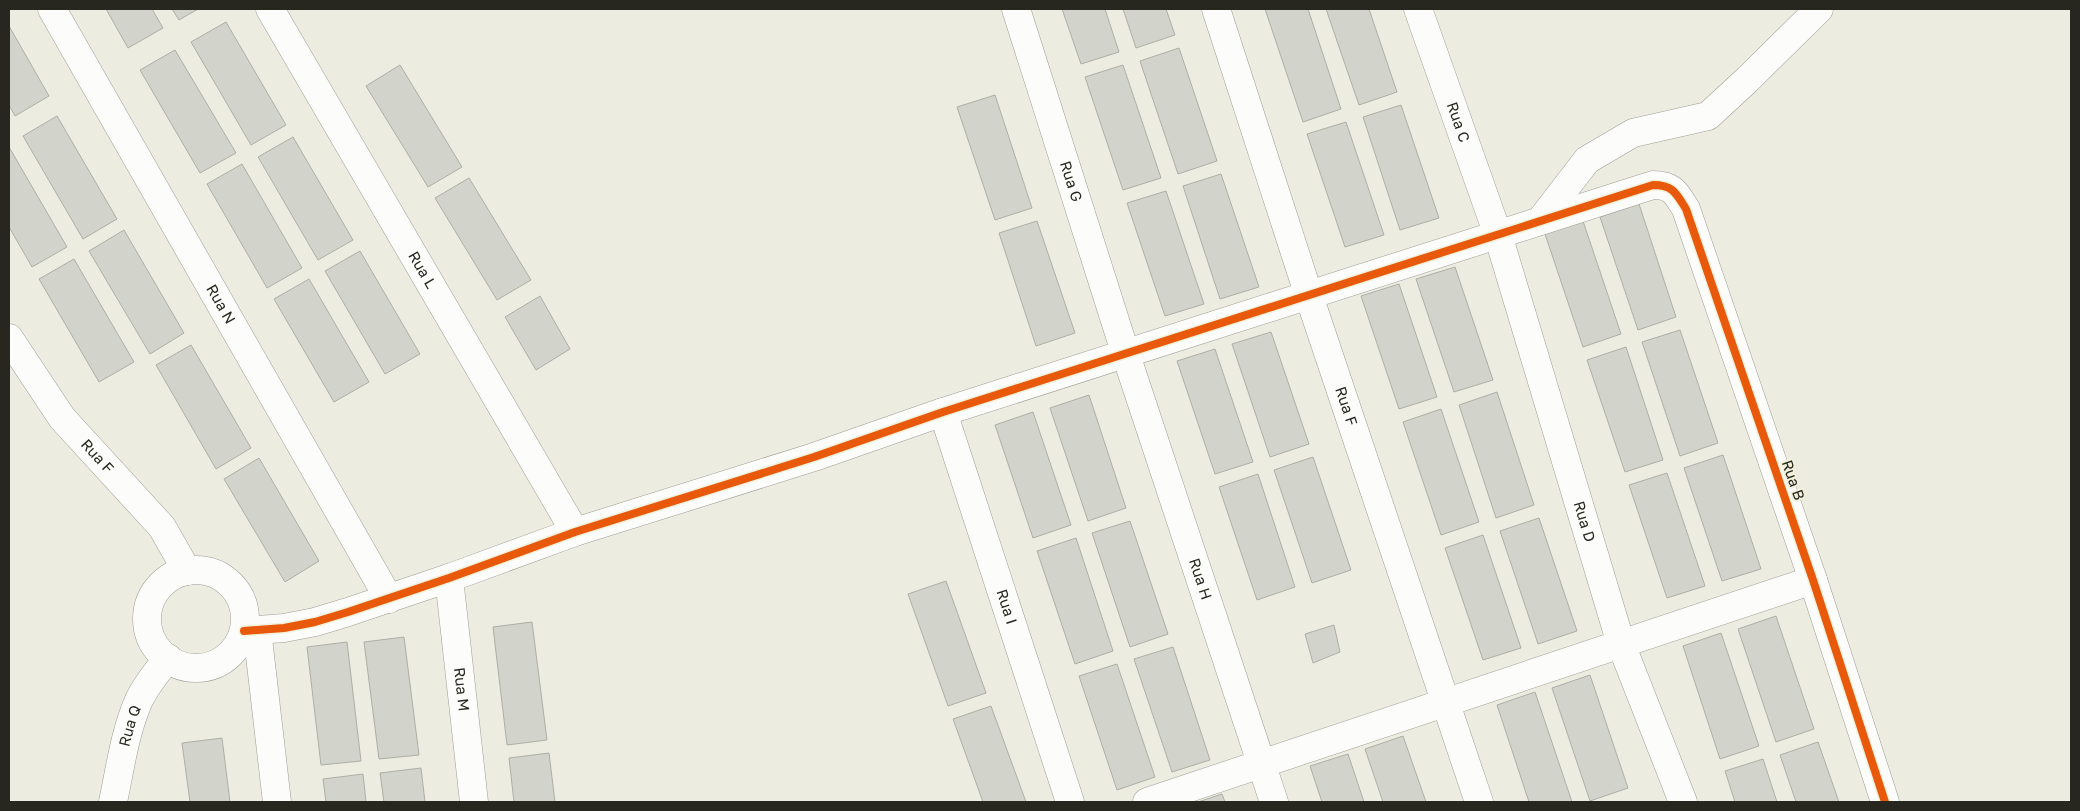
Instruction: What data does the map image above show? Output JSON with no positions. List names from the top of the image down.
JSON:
{
  "streets": {
    "street": [
      "Rua C",
      "Rua G",
      "Rua L",
      "Rua N",
      "Rua F",
      "Rua B",
      "Rua D",
      "Rua H",
      "Rua I",
      "Rua M",
      "Rua Q"
    ]
  },
  "crossings": [
    ["Rua C", "Rua D"],
    ["Rua G", "Rua H"],
    ["Rua F", "Rua Q"]
  ]
}
